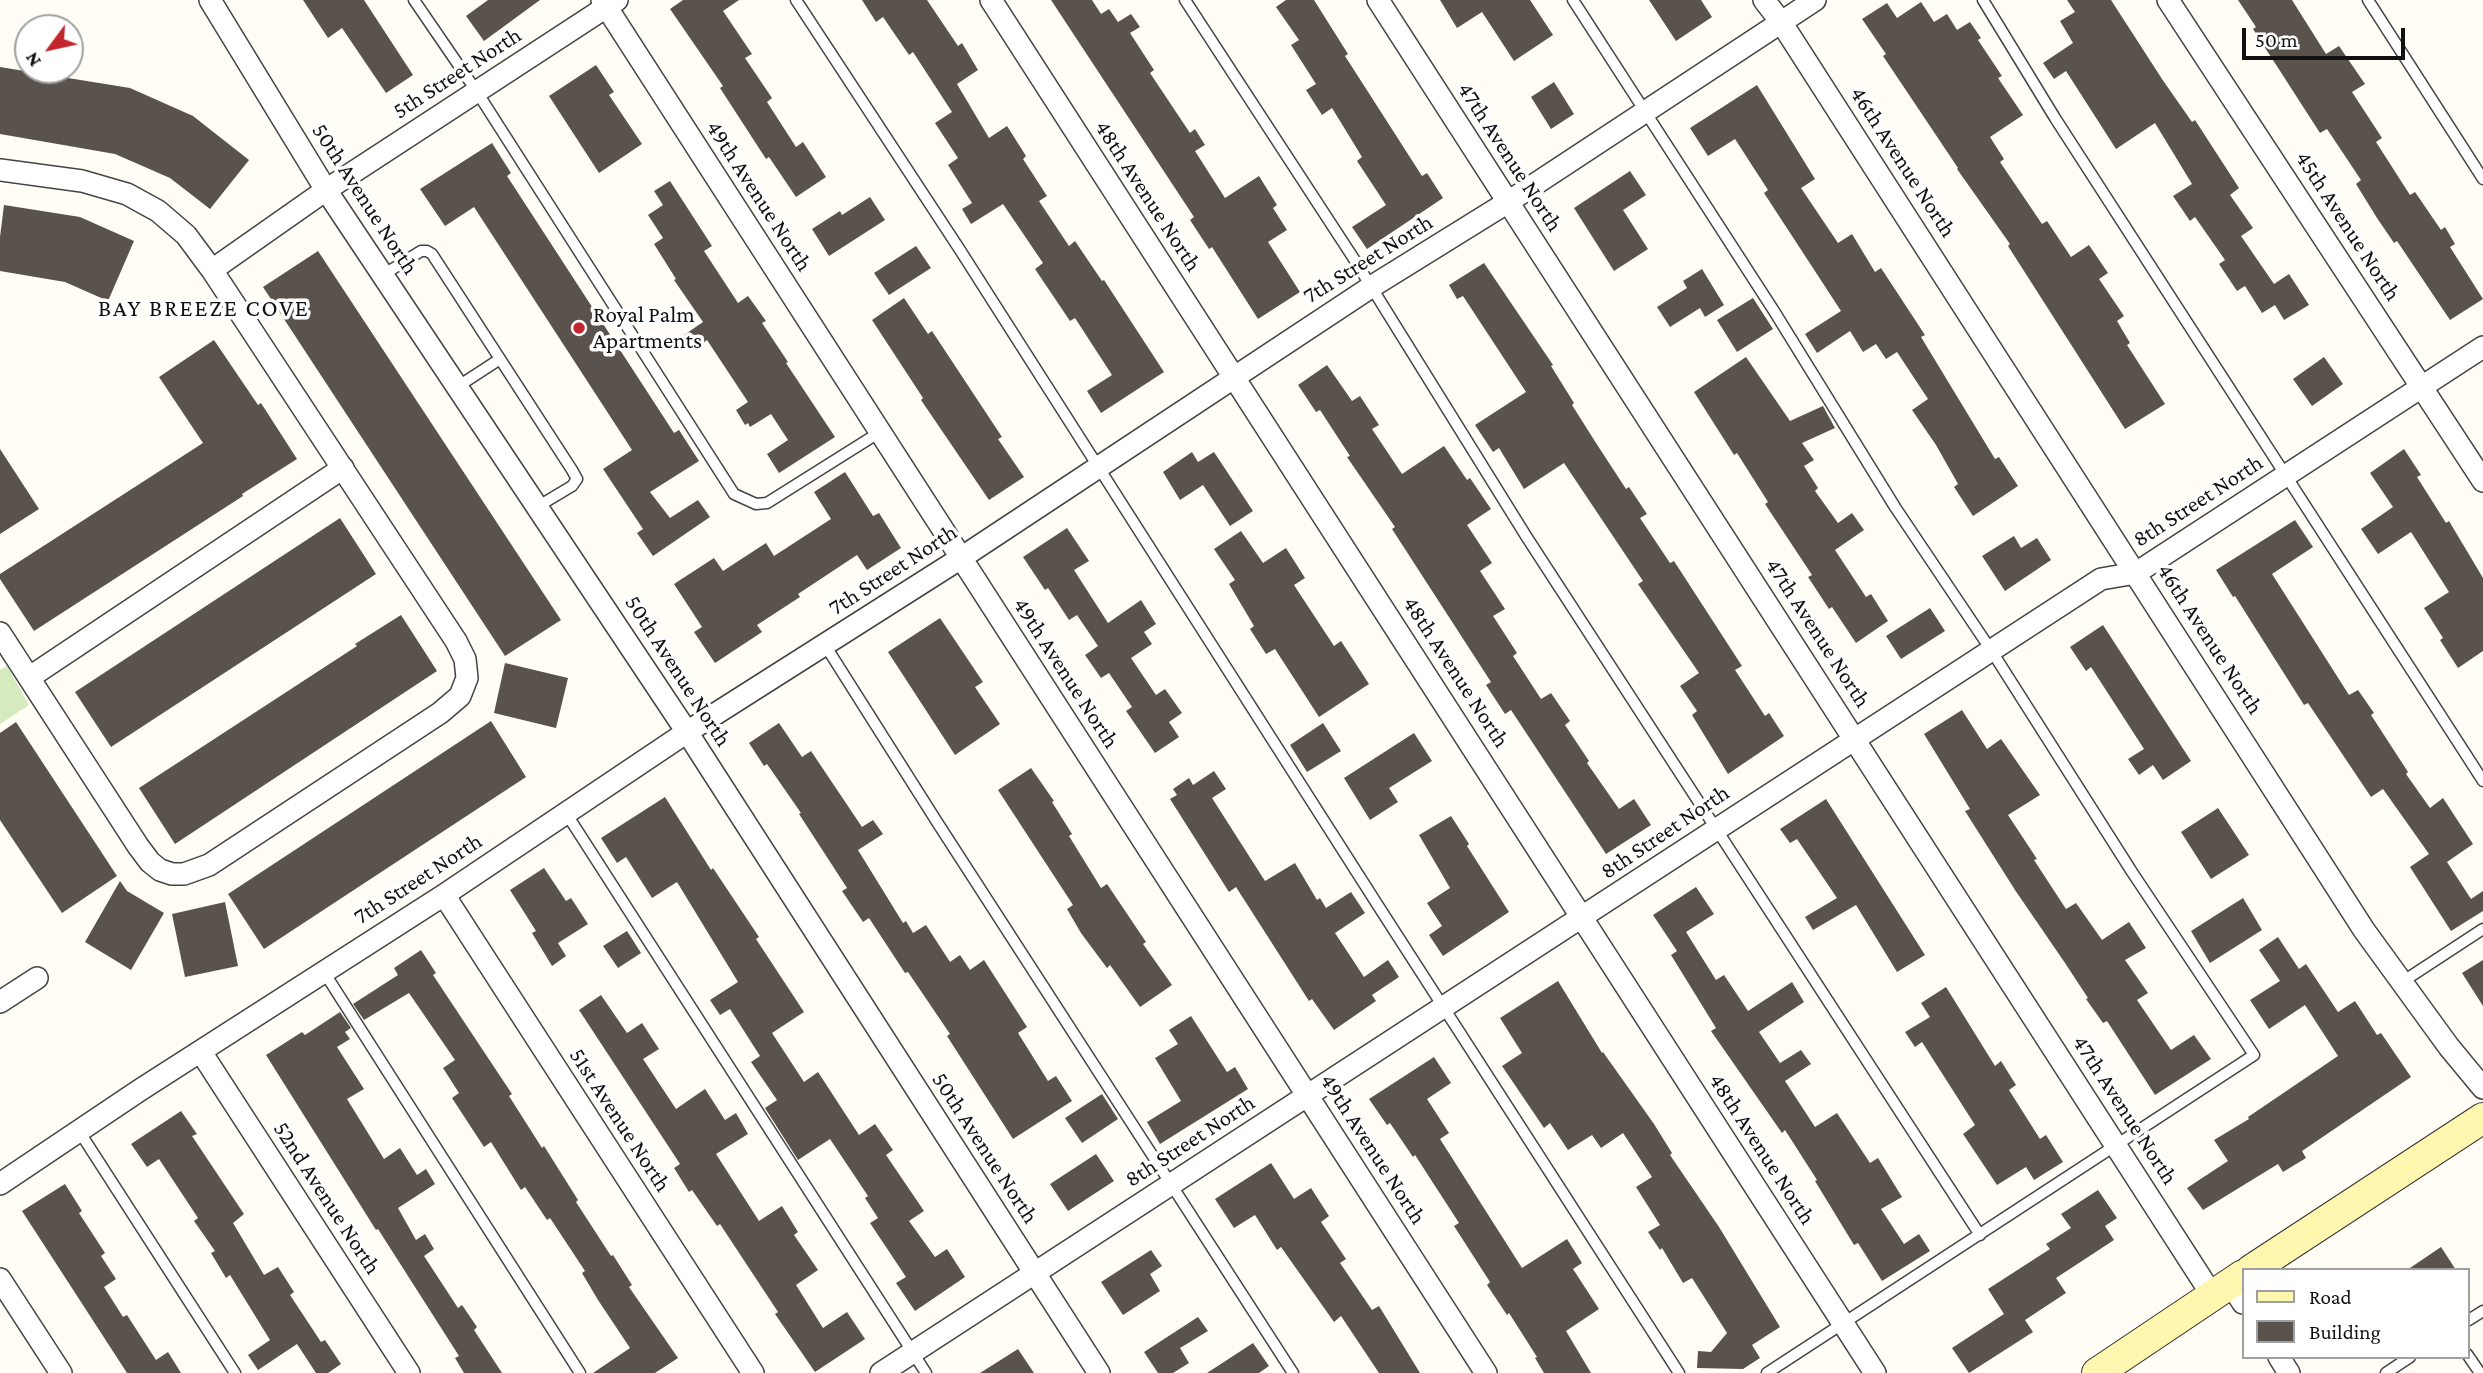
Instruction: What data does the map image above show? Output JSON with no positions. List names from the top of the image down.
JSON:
{
  "streets": {
    "street": [
      "5th Street North",
      "47th Avenue North",
      "46th Avenue North",
      "49th Avenue North",
      "48th Avenue North",
      "50th Avenue North",
      "45th Avenue North",
      "7th Street North",
      "8th Street North",
      "51st Avenue North",
      "52nd Avenue North"
    ]
  },
  "crossings": [
    ["5th Street North", "49th Avenue North"],
    ["5th Street North", "50th Avenue North"],
    ["47th Avenue North", "7th Street North"],
    ["47th Avenue North", "8th Street North"],
    ["46th Avenue North", "7th Street North"],
    ["46th Avenue North", "8th Street North"],
    ["49th Avenue North", "7th Street North"],
    ["49th Avenue North", "8th Street North"],
    ["48th Avenue North", "7th Street North"],
    ["48th Avenue North", "8th Street North"],
    ["50th Avenue North", "7th Street North"],
    ["50th Avenue North", "8th Street North"],
    ["45th Avenue North", "8th Street North"],
    ["7th Street North", "51st Avenue North"],
    ["7th Street North", "52nd Avenue North"]
  ],
  "districts": ["BAY BREEZE COVE"],
  "places": ["Royal Palm Apartments"],
  "legend": ["Road", "Building"],
  "scale_bar": "50 m",
  "north": "bottom left"
}
